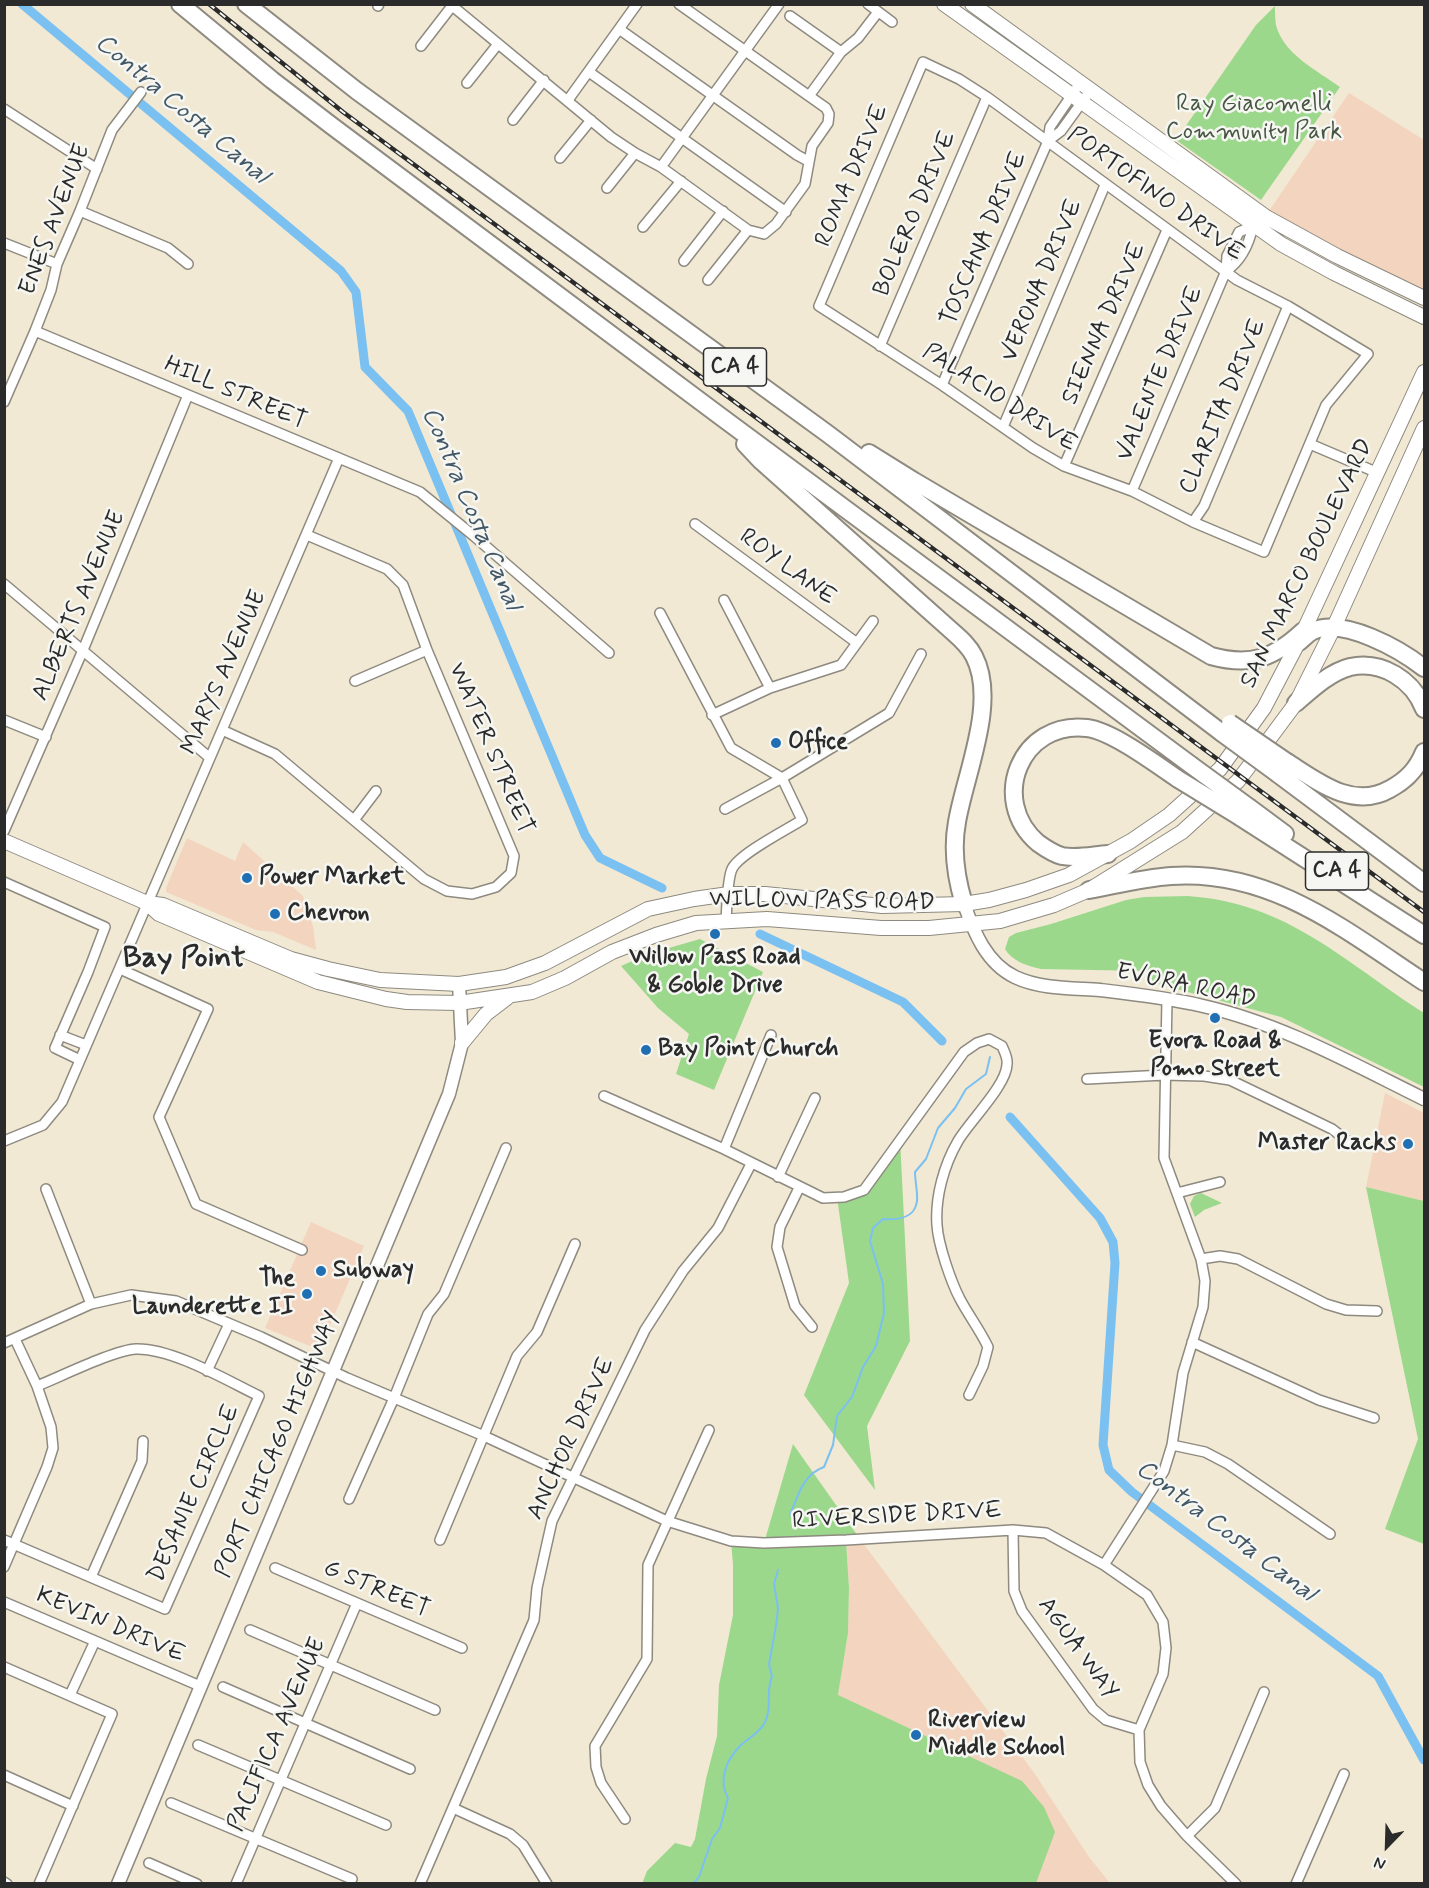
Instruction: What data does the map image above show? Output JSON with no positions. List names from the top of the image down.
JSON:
{
  "streets": {
    "highway": ["CA 4"],
    "main road": ["SAN MARCO BOULEVARD", "WILLOW PASS ROAD"],
    "street": [
      "ROMA DRIVE",
      "PORTOFINO DRIVE",
      "BOLERO DRIVE",
      "ENES AVENUE",
      "TOSCANA DRIVE",
      "VERONA DRIVE",
      "SIENNA DRIVE",
      "VALENTE DRIVE",
      "HILL STREET",
      "PALACIO DRIVE",
      "CLARITA DRIVE",
      "ROY LANE",
      "ALBERTS AVENUE",
      "MARYS AVENUE",
      "WATER STREET",
      "EVORA ROAD",
      "ANCHOR DRIVE",
      "PORT CHICAGO HIGHWAY",
      "DESANIE CIRCLE",
      "RIVERSIDE DRIVE",
      "G STREET",
      "KEVIN DRIVE",
      "AGUA WAY",
      "PACIFICA AVENUE"
    ]
  },
  "crossings": [
    ["ROMA DRIVE", "PORTOFINO DRIVE"],
    ["ROMA DRIVE", "PALACIO DRIVE"],
    ["PORTOFINO DRIVE", "BOLERO DRIVE"],
    ["PORTOFINO DRIVE", "TOSCANA DRIVE"],
    ["PORTOFINO DRIVE", "VERONA DRIVE"],
    ["PORTOFINO DRIVE", "SIENNA DRIVE"],
    ["PORTOFINO DRIVE", "VALENTE DRIVE"],
    ["PORTOFINO DRIVE", "PALACIO DRIVE"],
    ["PORTOFINO DRIVE", "CLARITA DRIVE"],
    ["BOLERO DRIVE", "PALACIO DRIVE"],
    ["ENES AVENUE", "HILL STREET"],
    ["TOSCANA DRIVE", "PALACIO DRIVE"],
    ["VERONA DRIVE", "PALACIO DRIVE"],
    ["SIENNA DRIVE", "PALACIO DRIVE"],
    ["VALENTE DRIVE", "PALACIO DRIVE"],
    ["HILL STREET", "ALBERTS AVENUE"],
    ["HILL STREET", "MARYS AVENUE"],
    ["PALACIO DRIVE", "CLARITA DRIVE"],
    ["SAN MARCO BOULEVARD", "WILLOW PASS ROAD"],
    ["MARYS AVENUE", "WATER STREET"],
    ["MARYS AVENUE", "WILLOW PASS ROAD"],
    ["WILLOW PASS ROAD", "EVORA ROAD"],
    ["WILLOW PASS ROAD", "PORT CHICAGO HIGHWAY"],
    ["ANCHOR DRIVE", "RIVERSIDE DRIVE"],
    ["PORT CHICAGO HIGHWAY", "RIVERSIDE DRIVE"],
    ["PORT CHICAGO HIGHWAY", "KEVIN DRIVE"],
    ["RIVERSIDE DRIVE", "AGUA WAY"],
    ["G STREET", "PACIFICA AVENUE"]
  ],
  "districts": ["Bay Point"],
  "water": ["Contra Costa Canal"],
  "parks": ["Ray Giacomelli Community Park"],
  "places": [
    "Office",
    "Power Market",
    "Chevron",
    "Willow Pass Road & Goble Drive",
    "Evora Road & Pomo Street",
    "Bay Point Church",
    "Master Racks",
    "Subway",
    "The Launderette II",
    "Riverview Middle School"
  ],
  "north": "bottom left"
}
